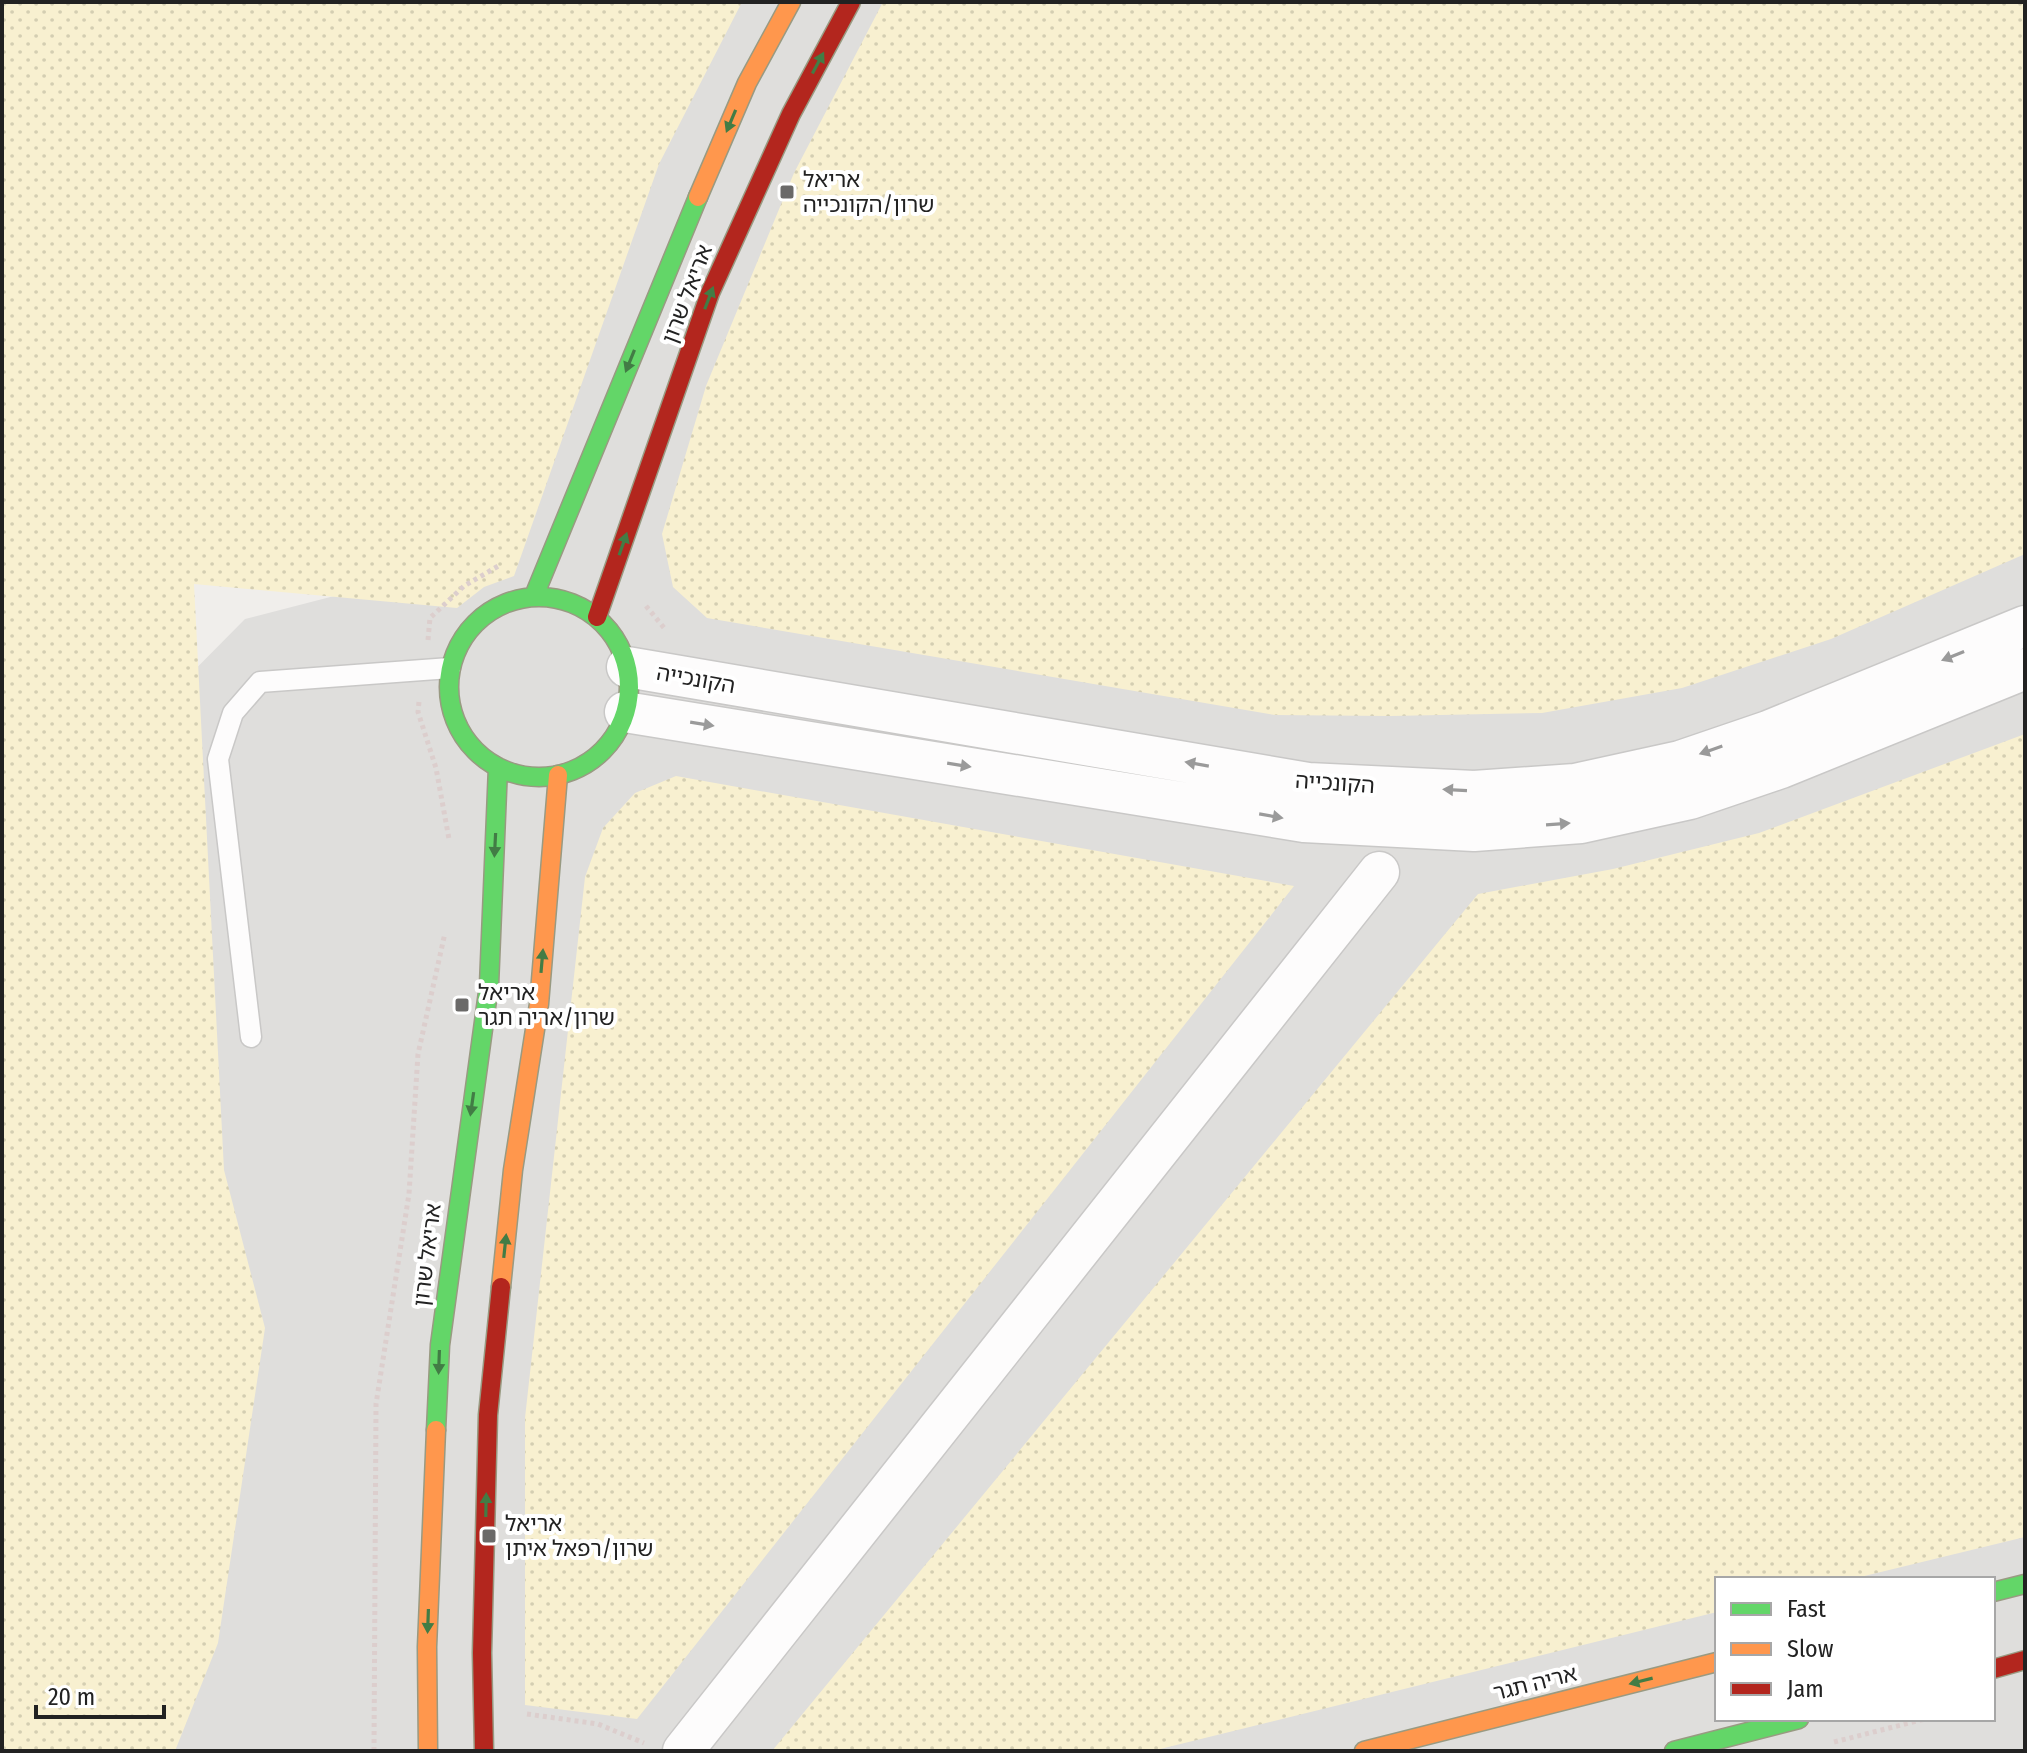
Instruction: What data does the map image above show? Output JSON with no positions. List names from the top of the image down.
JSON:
{
  "streets": {
    "street": ["אריאל שרון", "הקונכייה", "אריה תגר"]
  },
  "crossings": [
    ["אריאל שרון", "הקונכייה"]
  ],
  "one_way": ["אריה תגר"],
  "places": {
    "transit": ["אריאל שרון/הקונכייה", "אריאל שרון/אריה תגר", "אריאל שרון/רפאל איתן"]
  },
  "legend": ["Fast", "Slow", "Jam"],
  "scale_bar": "20 m"
}
